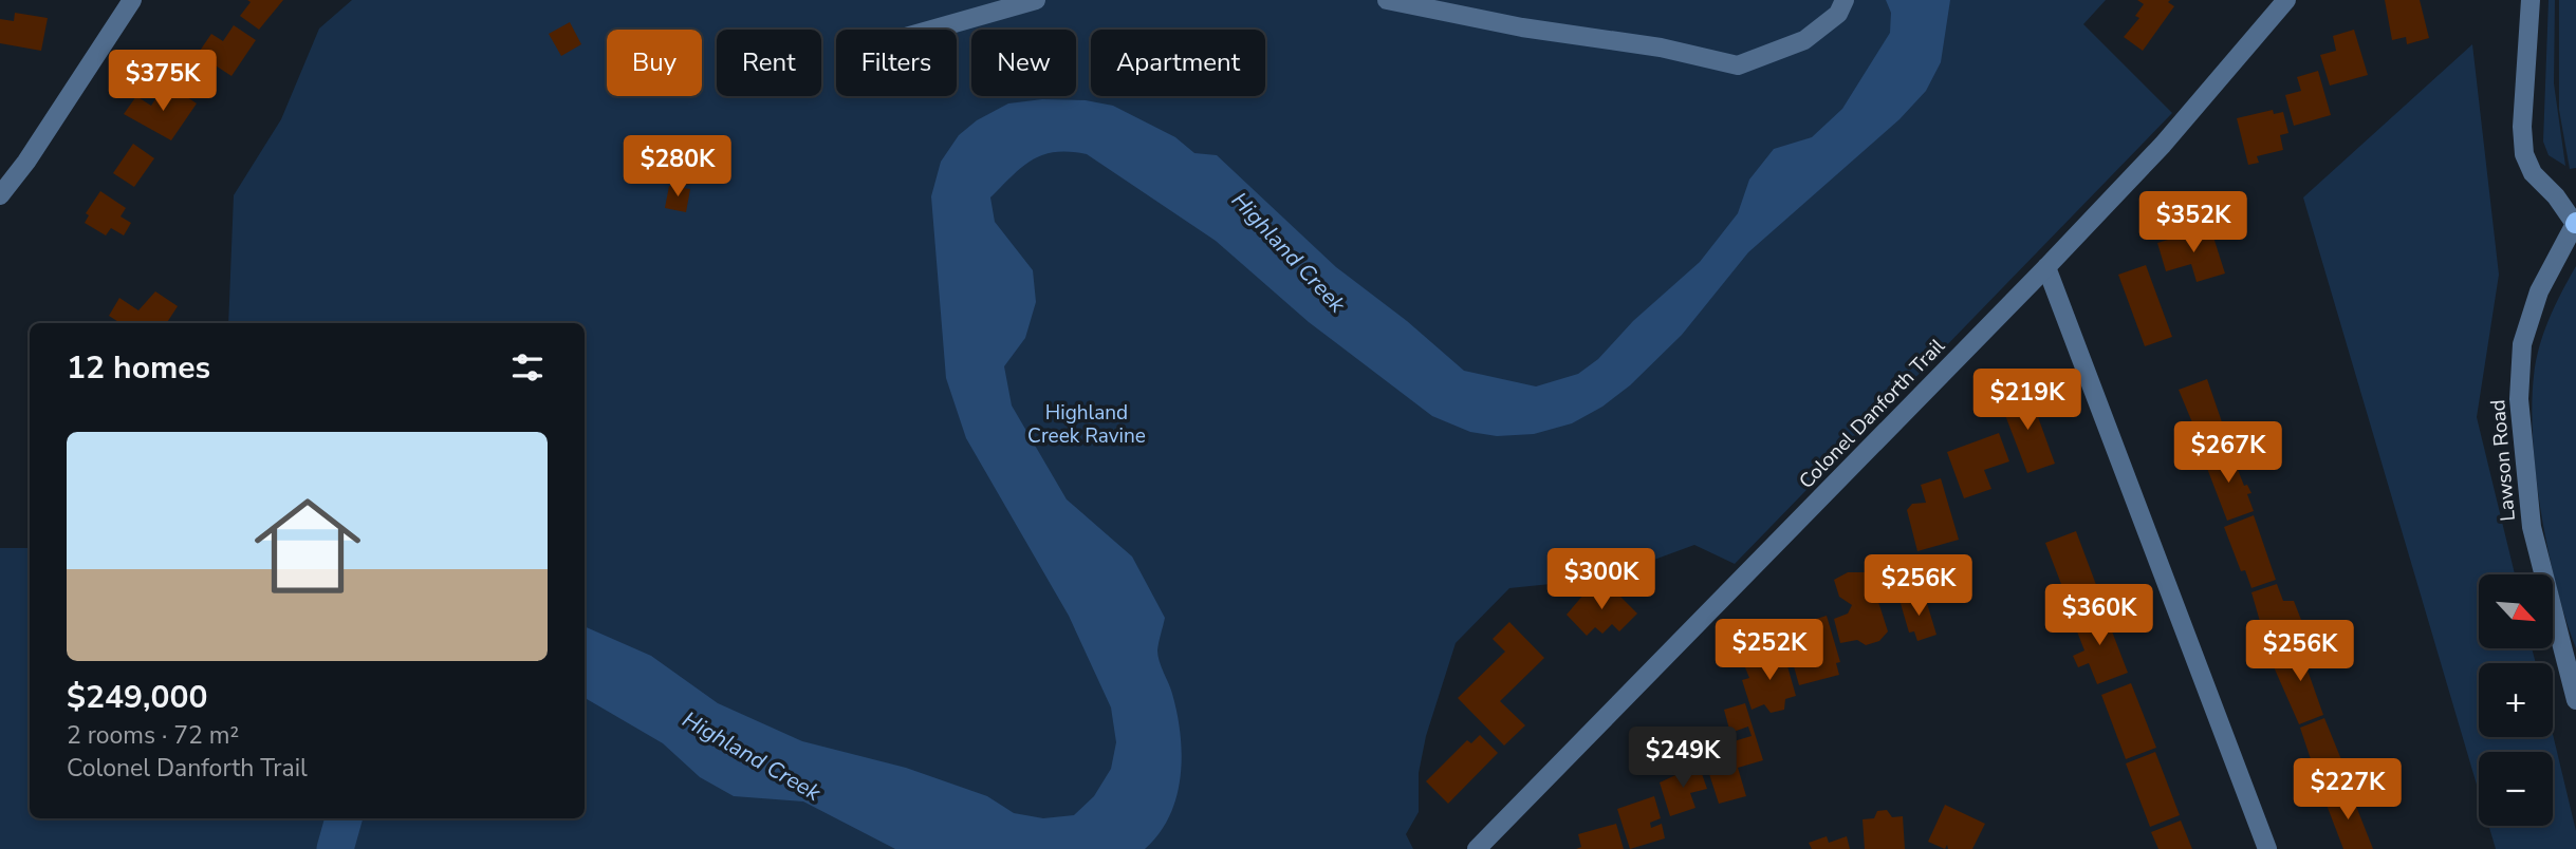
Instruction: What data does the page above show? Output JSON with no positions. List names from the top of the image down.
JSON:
{
  "streets": {
    "street": ["Colonel Danforth Trail", "Lawson Road"]
  },
  "water": ["Highland Creek"],
  "parks": ["Highland Creek Ravine"],
  "north": "bottom right",
  "page": {
    "chip": [
      "Buy",
      "Rent",
      "Filters",
      "New",
      "Apartment"
    ],
    "price": [
      "$375K",
      "$280K",
      "$352K",
      "$219K",
      "$267K",
      "$300K",
      "$256K",
      "$360K",
      "$252K",
      "$256K",
      "$249K",
      "$227K"
    ],
    "heading": "12 homes",
    "list": [
      {
        "name": "$249,000",
        "note": "2 rooms · 72 m² · Colonel Danforth Trail"
      }
    ],
    "map_buttons": ["+", "−"]
  }
}
